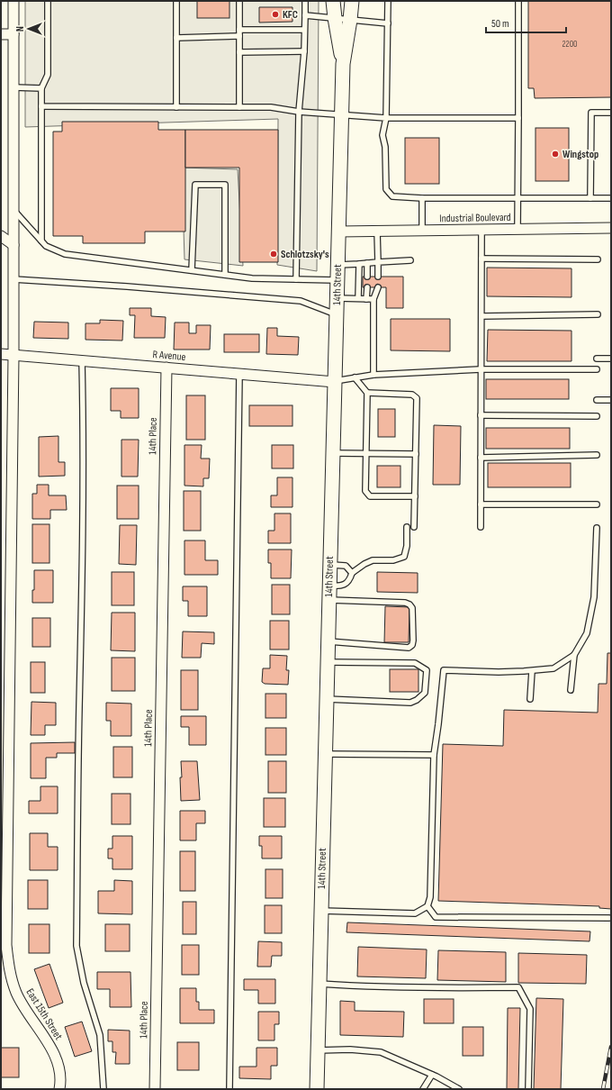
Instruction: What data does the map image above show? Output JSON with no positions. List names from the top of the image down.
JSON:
{
  "streets": {
    "main road": ["14th Street"],
    "street": [
      "Industrial Boulevard",
      "R Avenue",
      "14th Place",
      "East 15th Street"
    ]
  },
  "crossings": [
    ["Industrial Boulevard", "14th Street"],
    ["14th Street", "R Avenue"],
    ["R Avenue", "14th Place"],
    ["R Avenue", "East 15th Street"]
  ],
  "places": ["KFC", "Wingstop", "Schlotzsky's"],
  "house_numbers": ["2200"],
  "scale_bar": "50 m",
  "north": "left"
}
